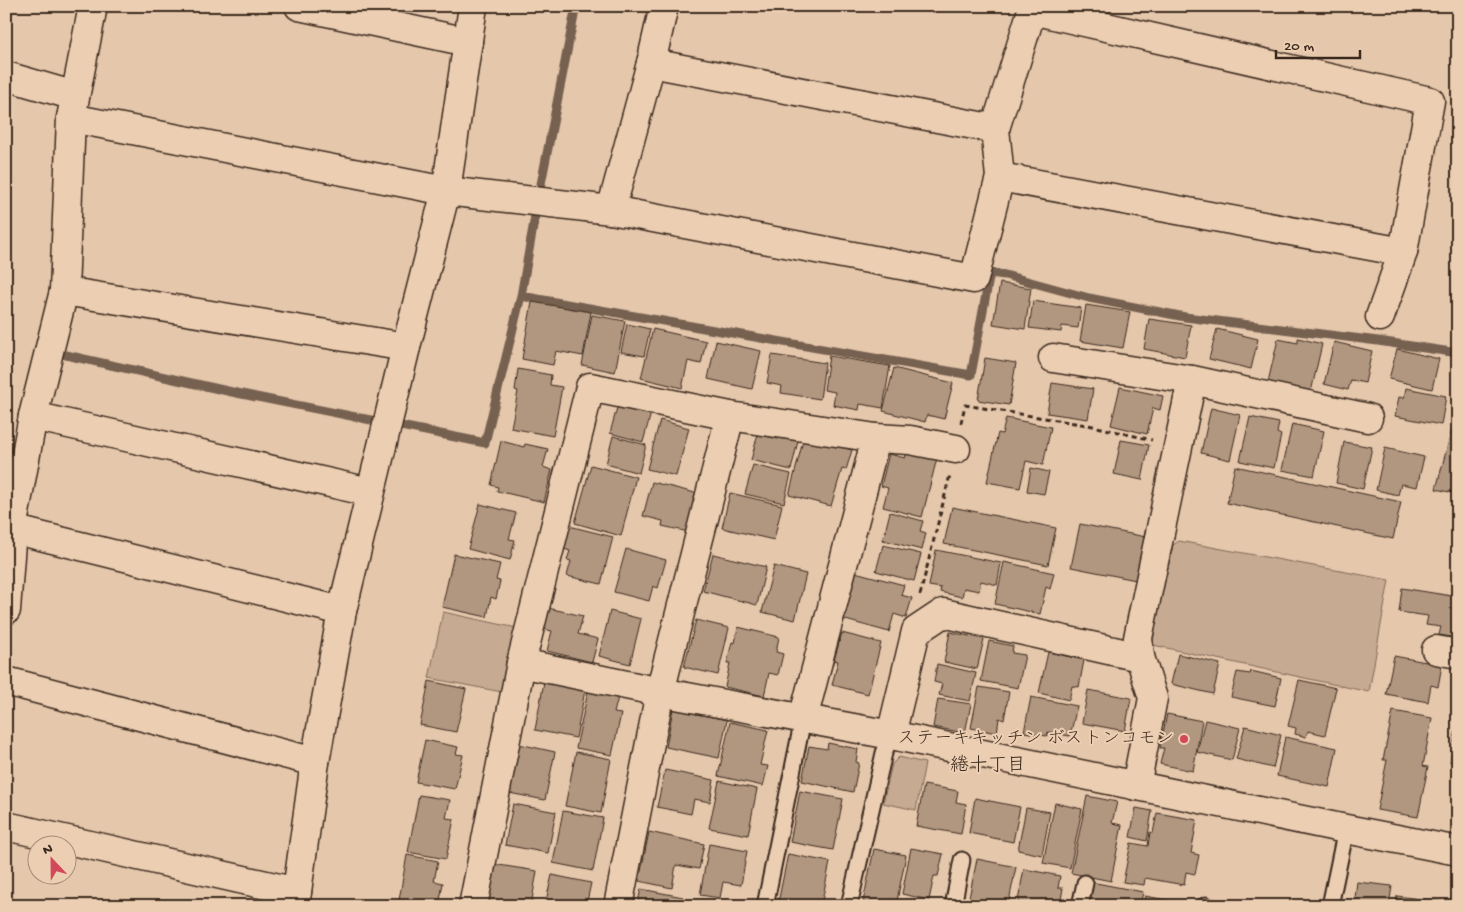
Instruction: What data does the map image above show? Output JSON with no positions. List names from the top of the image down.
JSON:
{
  "districts": ["綣十丁目"],
  "places": ["ステーキキッチン ボストンコモン"],
  "scale_bar": "20 m",
  "north": "top"
}
